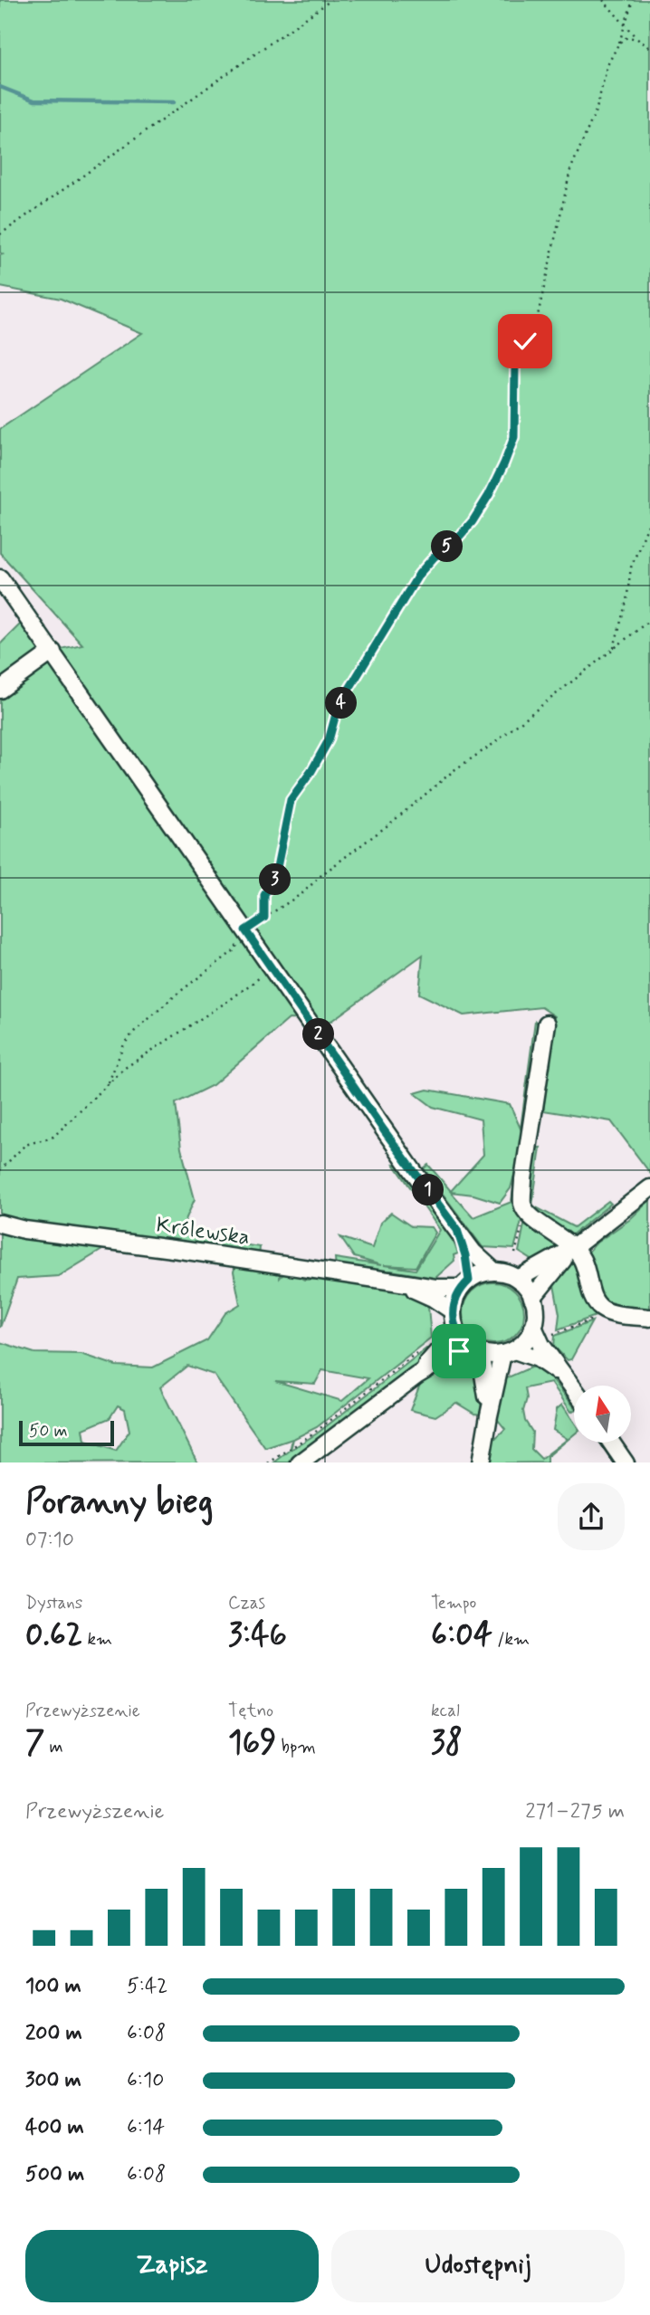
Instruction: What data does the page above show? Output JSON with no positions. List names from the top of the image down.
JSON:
{
  "streets": {
    "street": ["Królewska"]
  },
  "scale_bar": "50 m",
  "north": "top",
  "page": {
    "pins": [
      "5",
      "4",
      "3",
      "2",
      "1"
    ],
    "scale": "50 m",
    "heading": ["Poranny bieg", "07:10"],
    "stats": [
      ["Dystans", "0.62 km"],
      ["Czas", "3:46"],
      ["Tempo", "6:04 /km"],
      ["Przewyższenie", "7 m"],
      ["Tętno", "169 bpm"],
      ["kcal", "38"]
    ],
    "chart": ["Przewyższenie", "271–275 m"],
    "list": [
      {
        "name": "100 m",
        "note": "5:42"
      },
      {
        "name": "200 m",
        "note": "6:08"
      },
      {
        "name": "300 m",
        "note": "6:10"
      },
      {
        "name": "400 m",
        "note": "6:14"
      },
      {
        "name": "500 m",
        "note": "6:08"
      }
    ],
    "buttons": ["Zapisz", "Udostępnij"]
  }
}
